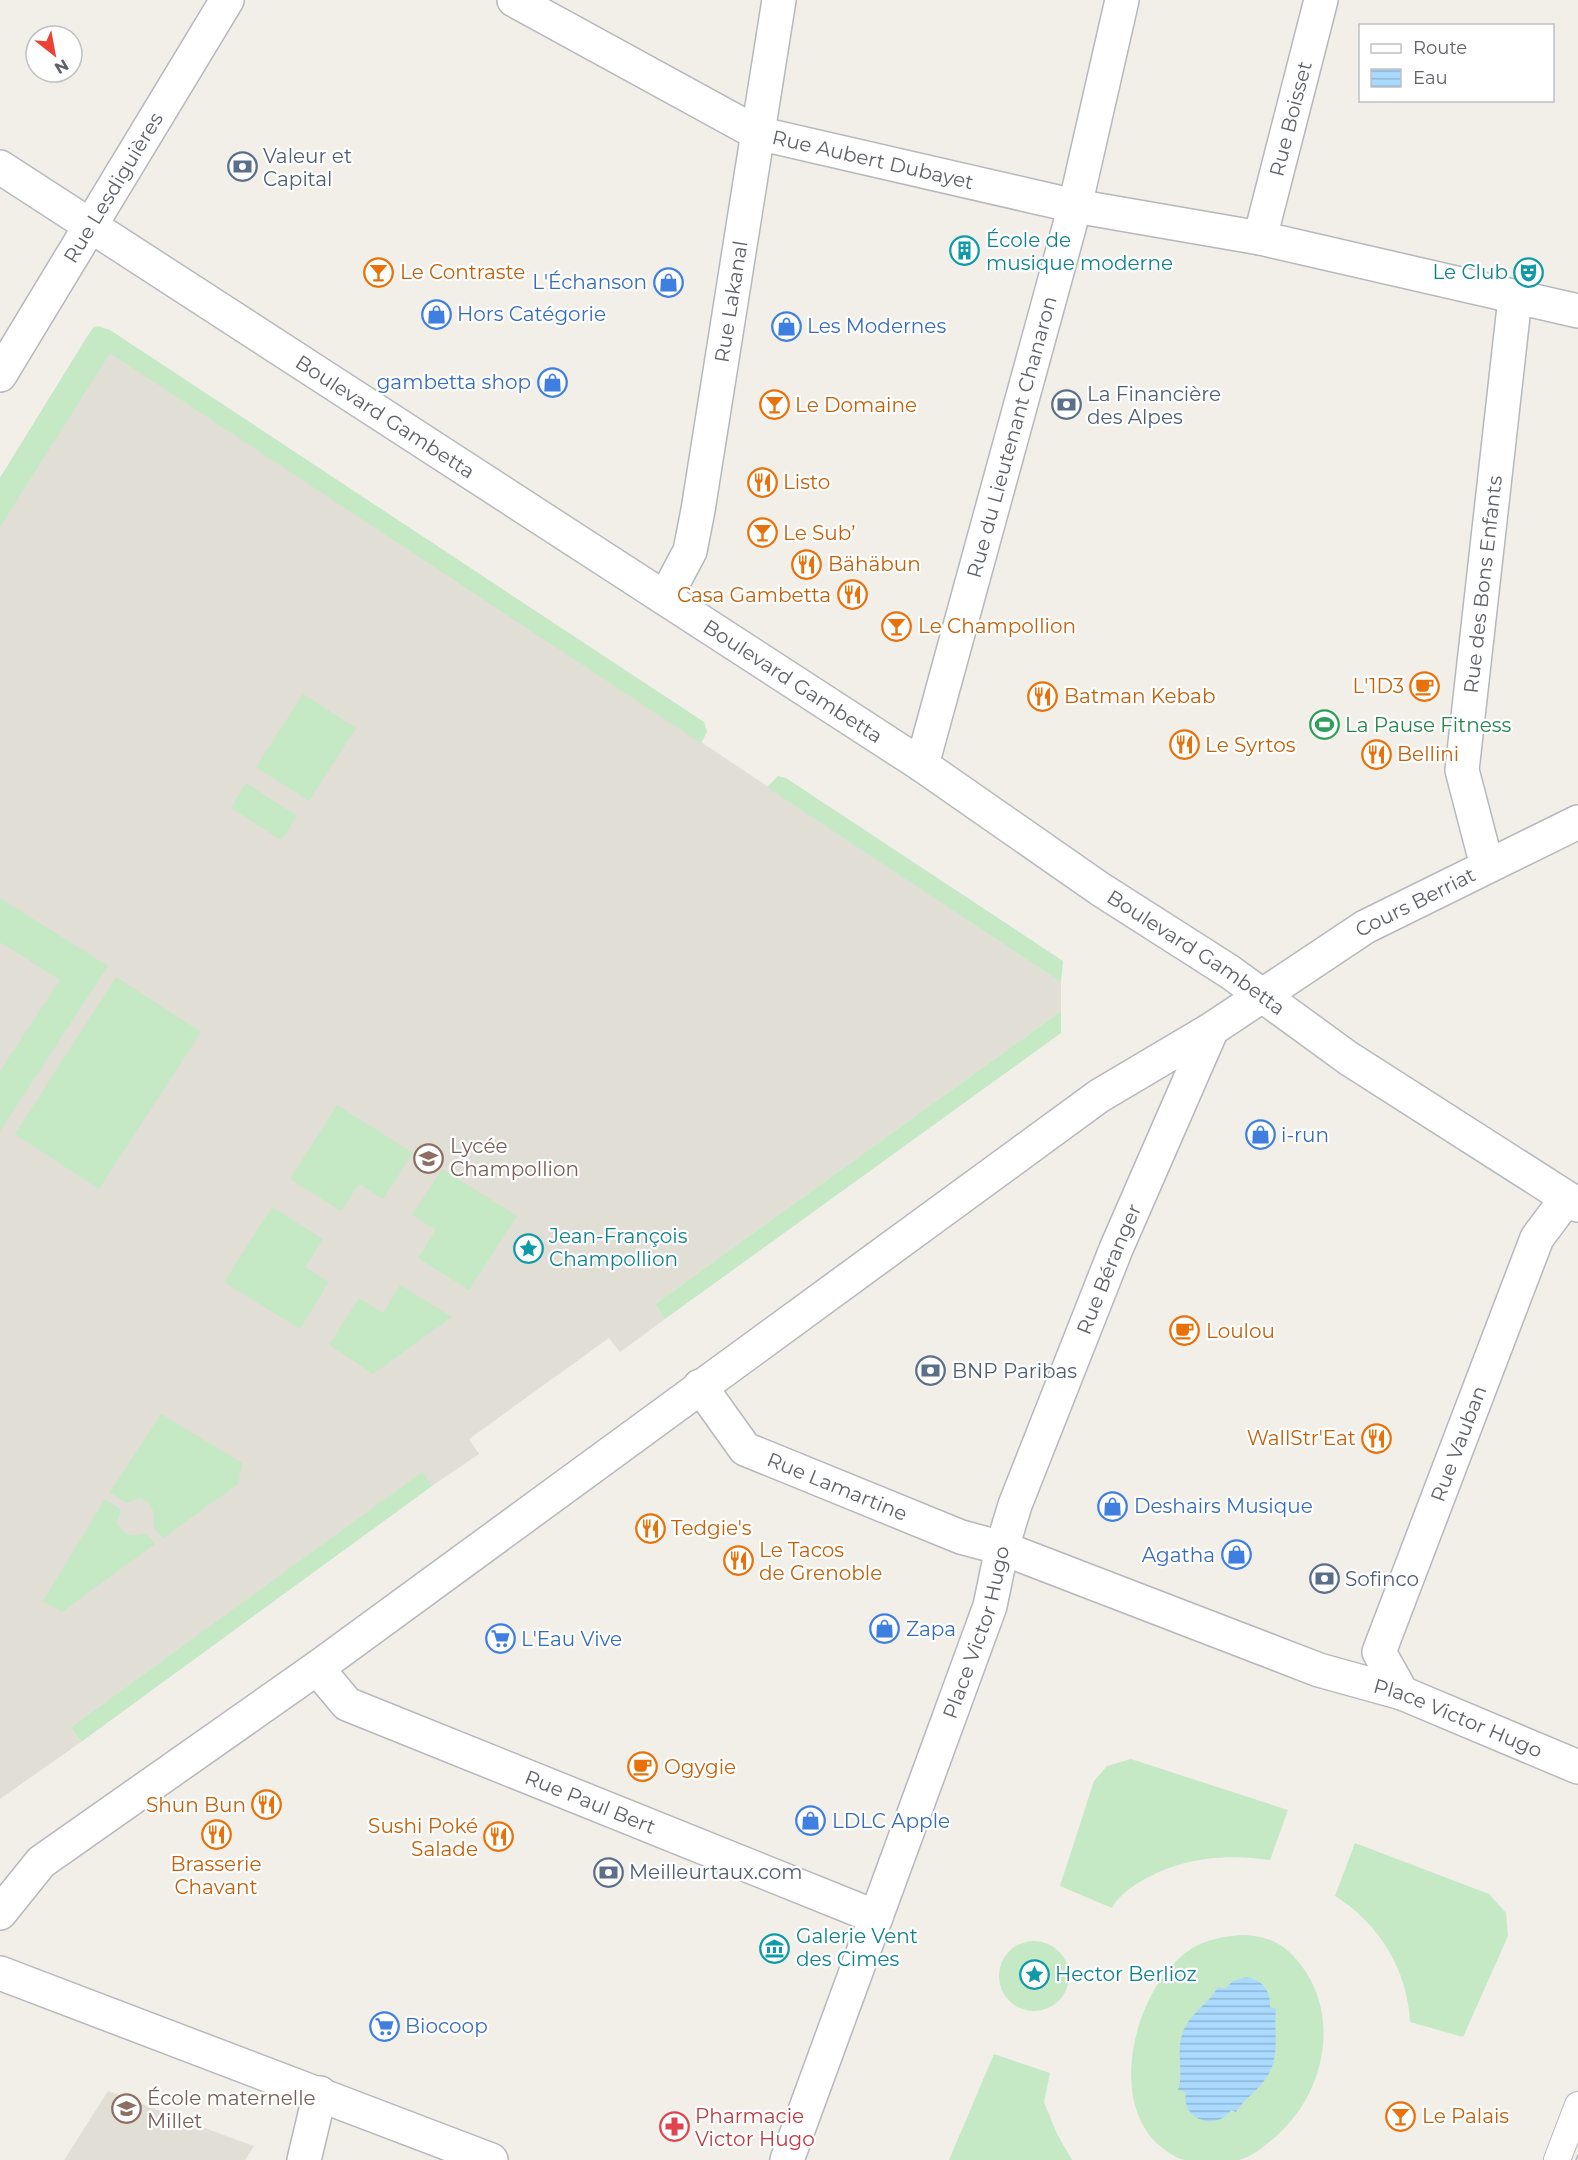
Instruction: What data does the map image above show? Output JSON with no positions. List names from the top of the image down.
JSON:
{
  "streets": {
    "street": [
      "Rue Boisset",
      "Rue Aubert Dubayet",
      "Rue Lesdiguières",
      "Rue Lakanal",
      "Boulevard Gambetta",
      "Rue du Lieutenant Chanaron",
      "Rue des Bons Enfants",
      "Cours Berriat",
      "Rue Béranger",
      "Rue Vauban",
      "Rue Lamartine",
      "Place Victor Hugo",
      "Rue Paul Bert"
    ]
  },
  "crossings": [
    ["Rue Boisset", "Rue Aubert Dubayet"],
    ["Rue Aubert Dubayet", "Rue Lakanal"],
    ["Rue Aubert Dubayet", "Rue du Lieutenant Chanaron"],
    ["Rue Aubert Dubayet", "Rue des Bons Enfants"],
    ["Rue Lesdiguières", "Boulevard Gambetta"],
    ["Rue Lakanal", "Boulevard Gambetta"],
    ["Boulevard Gambetta", "Rue du Lieutenant Chanaron"],
    ["Boulevard Gambetta", "Cours Berriat"],
    ["Boulevard Gambetta", "Rue Vauban"],
    ["Rue des Bons Enfants", "Cours Berriat"],
    ["Cours Berriat", "Rue Béranger"],
    ["Cours Berriat", "Rue Lamartine"],
    ["Cours Berriat", "Rue Paul Bert"],
    ["Rue Béranger", "Rue Lamartine"],
    ["Rue Béranger", "Place Victor Hugo"],
    ["Rue Vauban", "Place Victor Hugo"],
    ["Rue Lamartine", "Place Victor Hugo"],
    ["Place Victor Hugo", "Rue Paul Bert"]
  ],
  "places": {
    "bank": [
      "Valeur et Capital",
      "La Financière des Alpes",
      "BNP Paribas",
      "Sofinco",
      "Meilleurtaux.com"
    ],
    "building": ["École de musique moderne"],
    "bar": [
      "Le Contraste",
      "Le Domaine",
      "Le Sub’",
      "Le Champollion",
      "Le Palais"
    ],
    "theatre": ["Le Club"],
    "shop": [
      "L'Échanson",
      "Hors Catégorie",
      "Les Modernes",
      "gambetta shop",
      "i-run",
      "Deshairs Musique",
      "Agatha",
      "Zapa",
      "LDLC Apple"
    ],
    "restaurant": [
      "Listo",
      "Bähäbun",
      "Casa Gambetta",
      "Batman Kebab",
      "Le Syrtos",
      "Bellini",
      "WallStr'Eat",
      "Tedgie's",
      "Le Tacos de Grenoble",
      "Shun Bun",
      "Brasserie Chavant",
      "Sushi Poké Salade"
    ],
    "cafe": ["L'1D3", "Loulou", "Ogygie"],
    "sports": ["La Pause Fitness"],
    "school or university": ["Lycée Champollion", "École maternelle Millet"],
    "place": ["Jean-François Champollion", "Hector Berlioz"],
    "supermarket": ["L'Eau Vive", "Biocoop"],
    "museum": ["Galerie Vent des Cimes"],
    "pharmacy": ["Pharmacie Victor Hugo"]
  },
  "legend": ["Route", "Eau"],
  "north": "bottom right"
}
